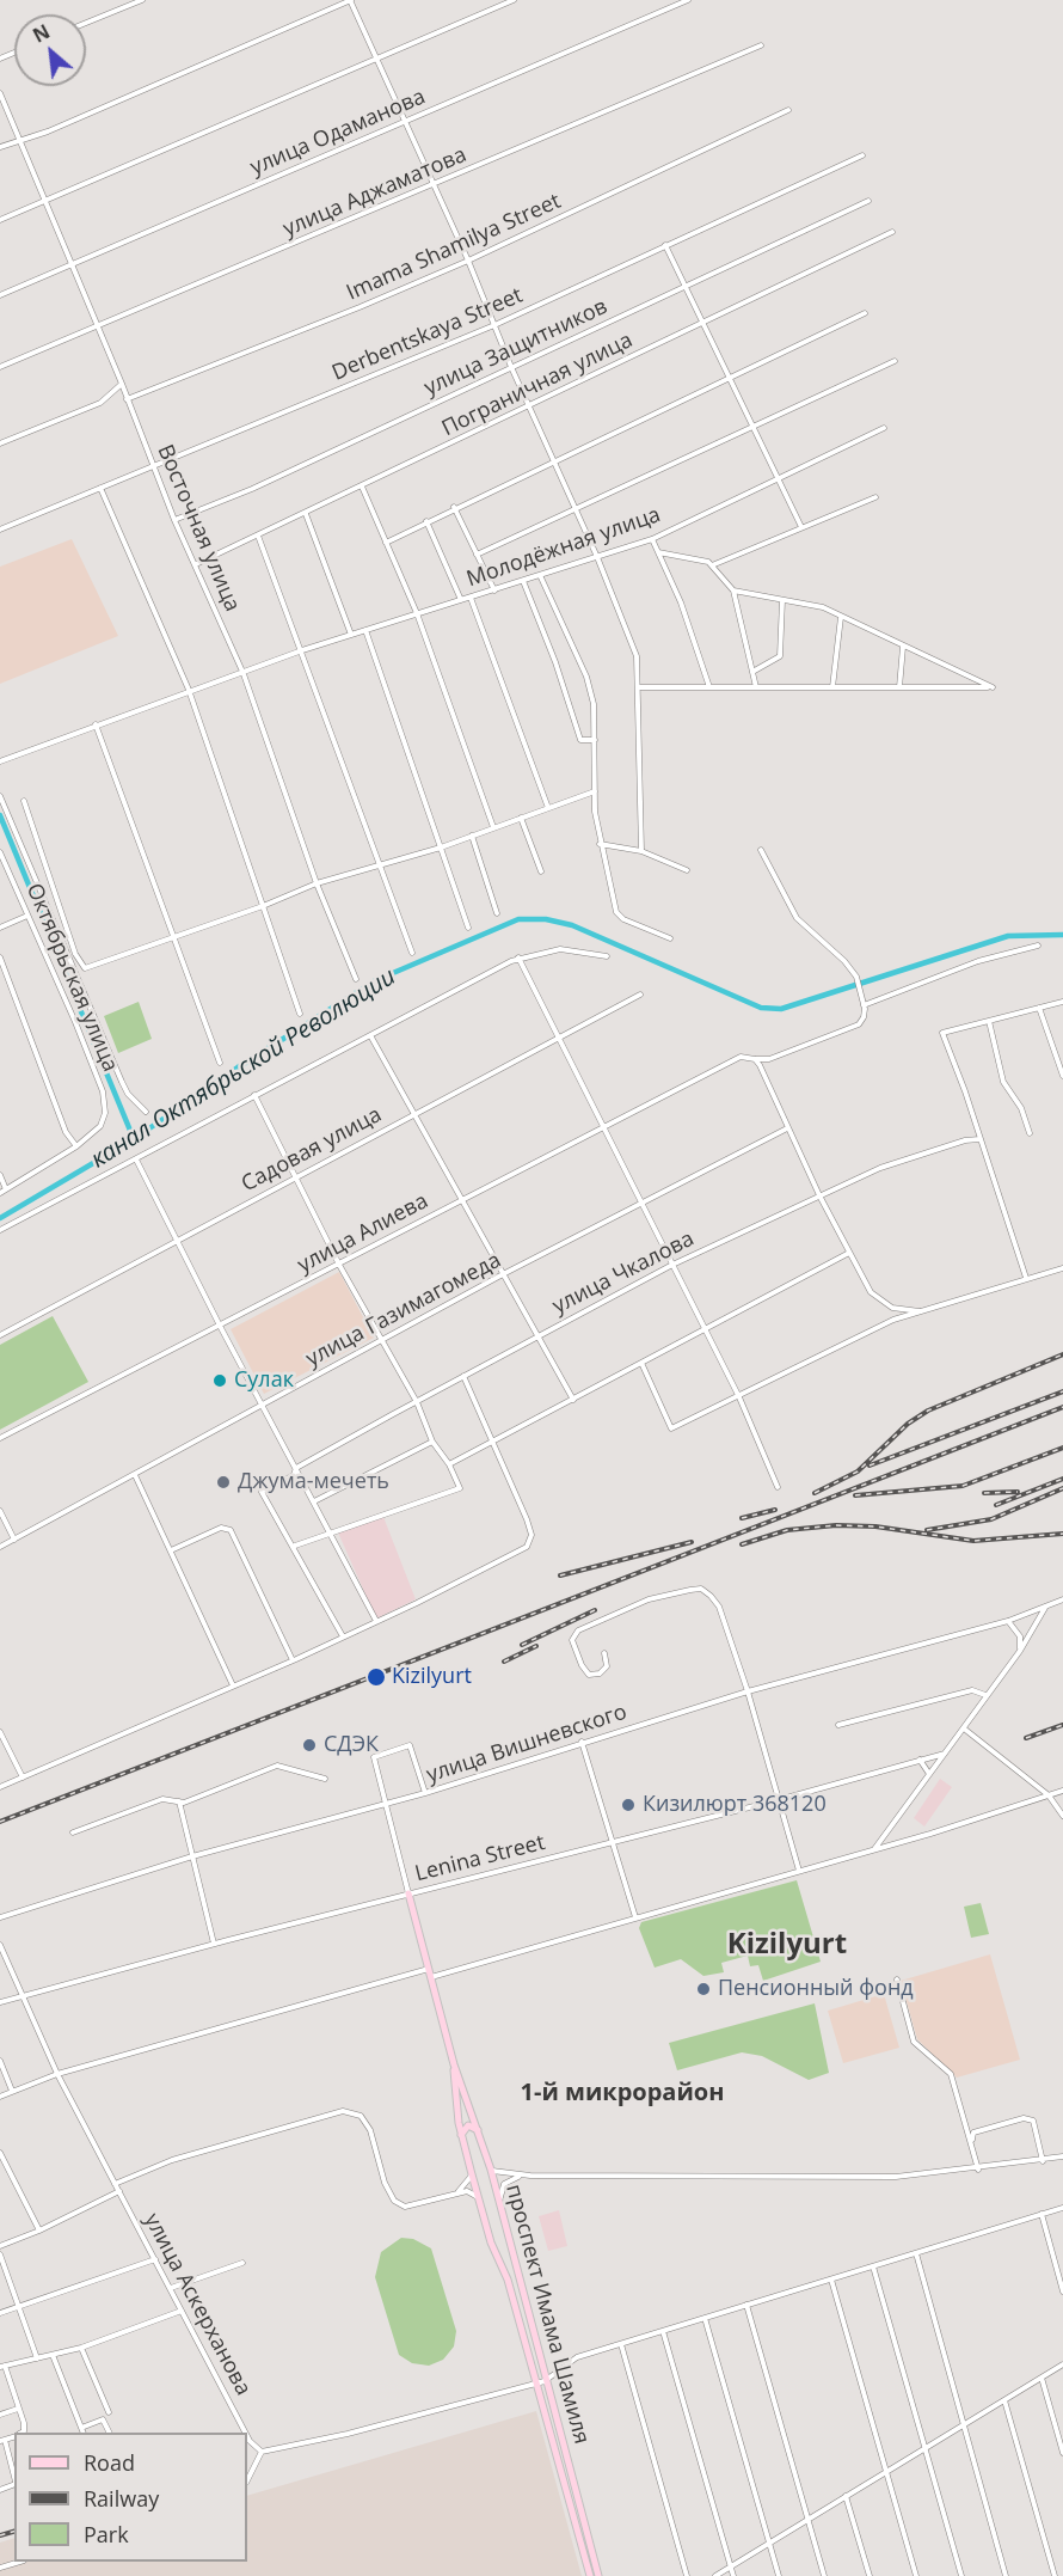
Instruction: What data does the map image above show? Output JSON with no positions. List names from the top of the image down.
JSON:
{
  "streets": {
    "main road": ["проспект Имама Шамиля"],
    "street": [
      "улица Одаманова",
      "улица Аджаматова",
      "Imama Shamilya Street",
      "Derbentskaya Street",
      "улица Защитников",
      "Пограничная улица",
      "Восточная улица",
      "Молодёжная улица",
      "Октябрьская улица",
      "Садовая улица",
      "улица Алиева",
      "улица Чкалова",
      "улица Газимагомеда",
      "улица Вишневского",
      "Lenina Street",
      "улица Аскерханова"
    ]
  },
  "crossings": [
    ["улица Одаманова", "Восточная улица"],
    ["улица Аджаматова", "Восточная улица"],
    ["Imama Shamilya Street", "Восточная улица"],
    ["Derbentskaya Street", "Восточная улица"],
    ["улица Защитников", "Восточная улица"],
    ["Пограничная улица", "Восточная улица"],
    ["Восточная улица", "Молодёжная улица"],
    ["Lenina Street", "улица Аскерханова"],
    ["Lenina Street", "проспект Имама Шамиля"]
  ],
  "districts": ["Kizilyurt", "1-й микрорайон"],
  "water": ["канал Октябрьской Революции"],
  "places": [
    "Сулак",
    "Джума-мечеть",
    "Kizilyurt",
    "СДЭК",
    "Кизилюрт 368120",
    "Пенсионный фонд"
  ],
  "legend": ["Road", "Railway", "Park"],
  "north": "top left"
}
